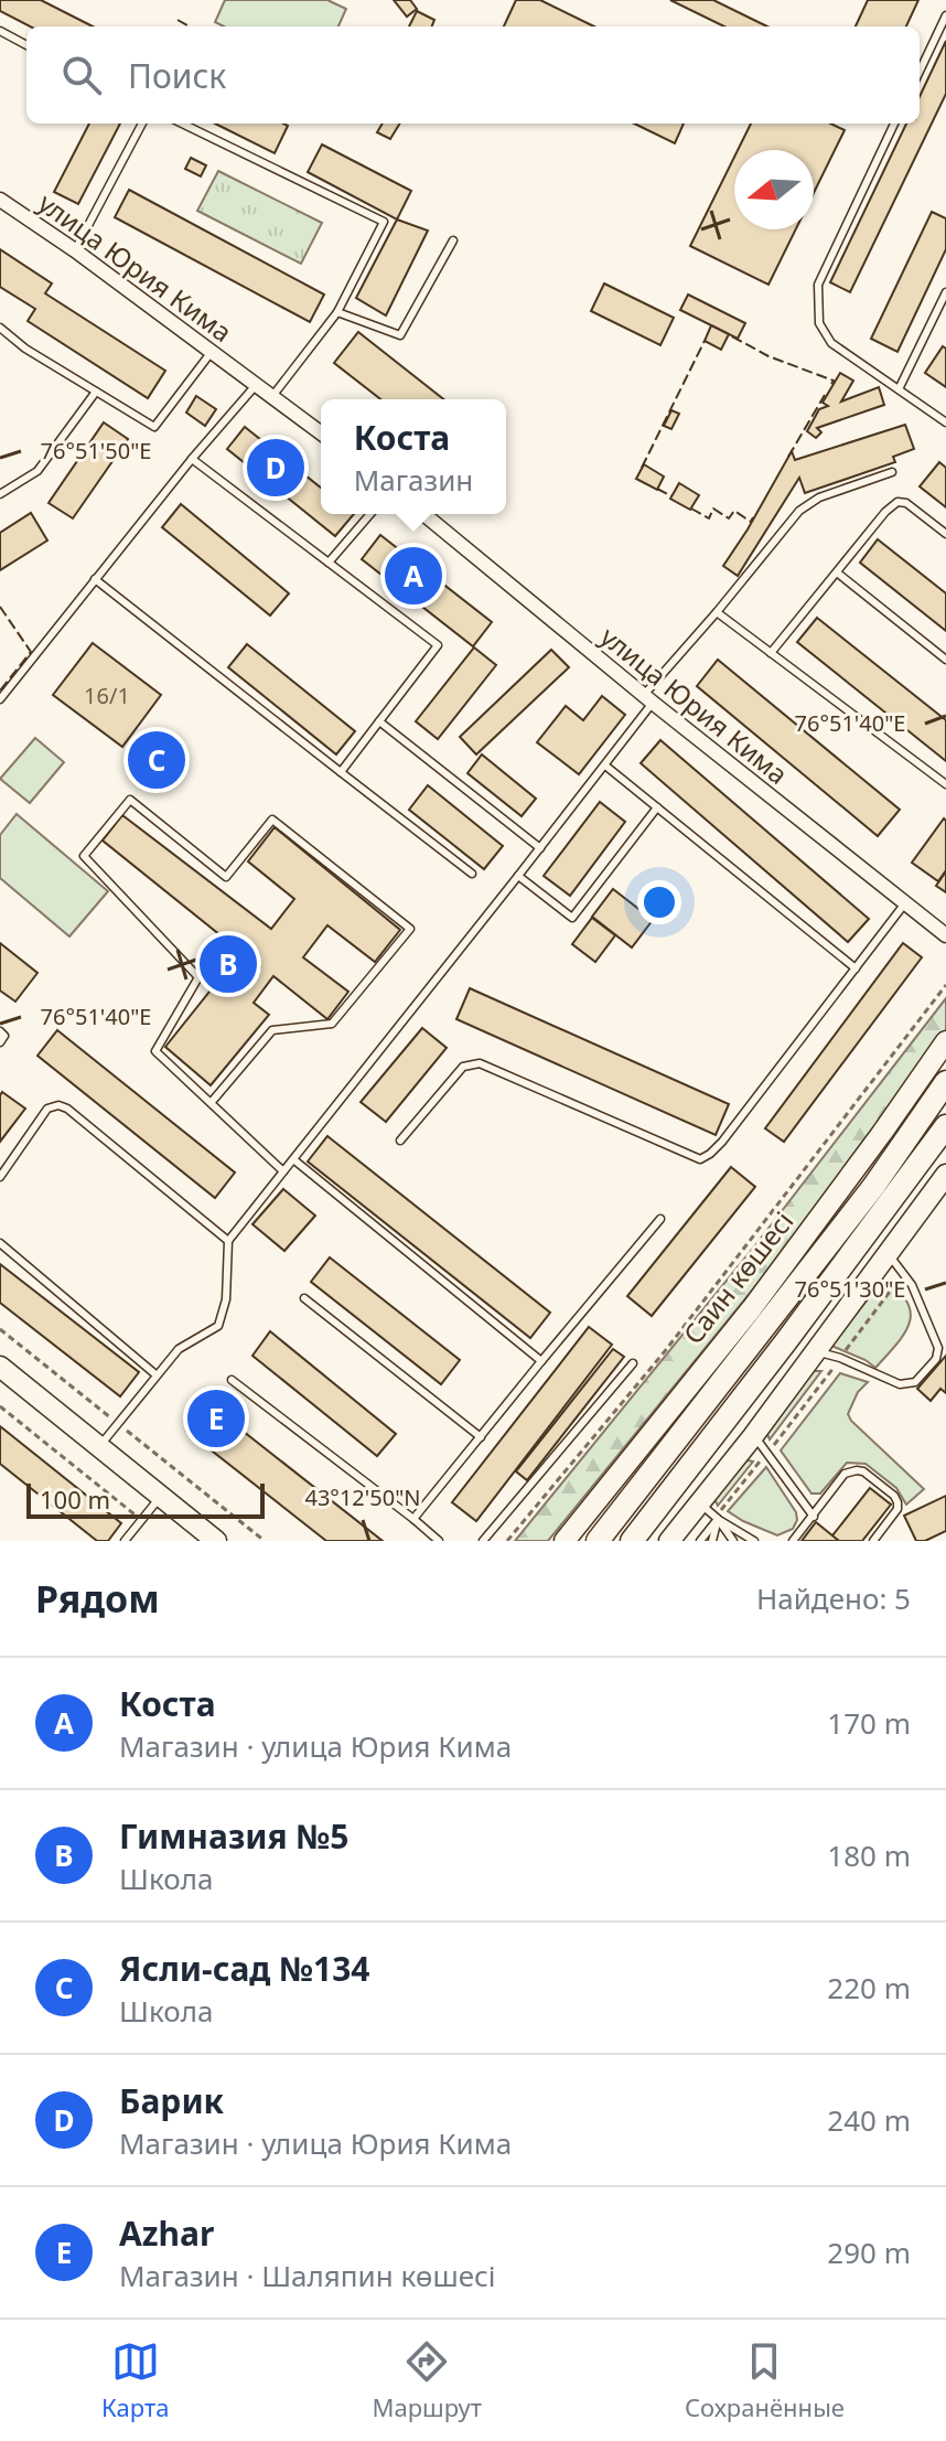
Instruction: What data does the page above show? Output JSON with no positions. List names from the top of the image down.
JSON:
{
  "streets": {
    "main road": ["Саин көшесі"],
    "street": ["улица Юрия Кима"]
  },
  "house_numbers": ["16/1"],
  "scale_bar": "100 m",
  "north": "left",
  "page": {
    "search": "Поиск",
    "popup": ["Коста", "Магазин"],
    "pins": [
      "D",
      "A",
      "C",
      "B",
      "E"
    ],
    "scale": "100 m",
    "heading": ["Рядом", "Найдено: 5"],
    "list": [
      {
        "mark": "A",
        "name": "Коста",
        "note": "Магазин · улица Юрия Кима",
        "value": "170 m"
      },
      {
        "mark": "B",
        "name": "Гимназия №5",
        "note": "Школа",
        "value": "180 m"
      },
      {
        "mark": "C",
        "name": "Ясли-сад №134",
        "note": "Школа",
        "value": "220 m"
      },
      {
        "mark": "D",
        "name": "Барик",
        "note": "Магазин · улица Юрия Кима",
        "value": "240 m"
      },
      {
        "mark": "E",
        "name": "Azhar",
        "note": "Магазин · Шаляпин көшесі",
        "value": "290 m"
      }
    ],
    "nav": ["Карта", "Маршрут", "Сохранённые"]
  },
  "coordinates": [
    "76°51'50\"E",
    "76°51'40\"E",
    "76°51'30\"E",
    "43°12'50\"N"
  ]
}
